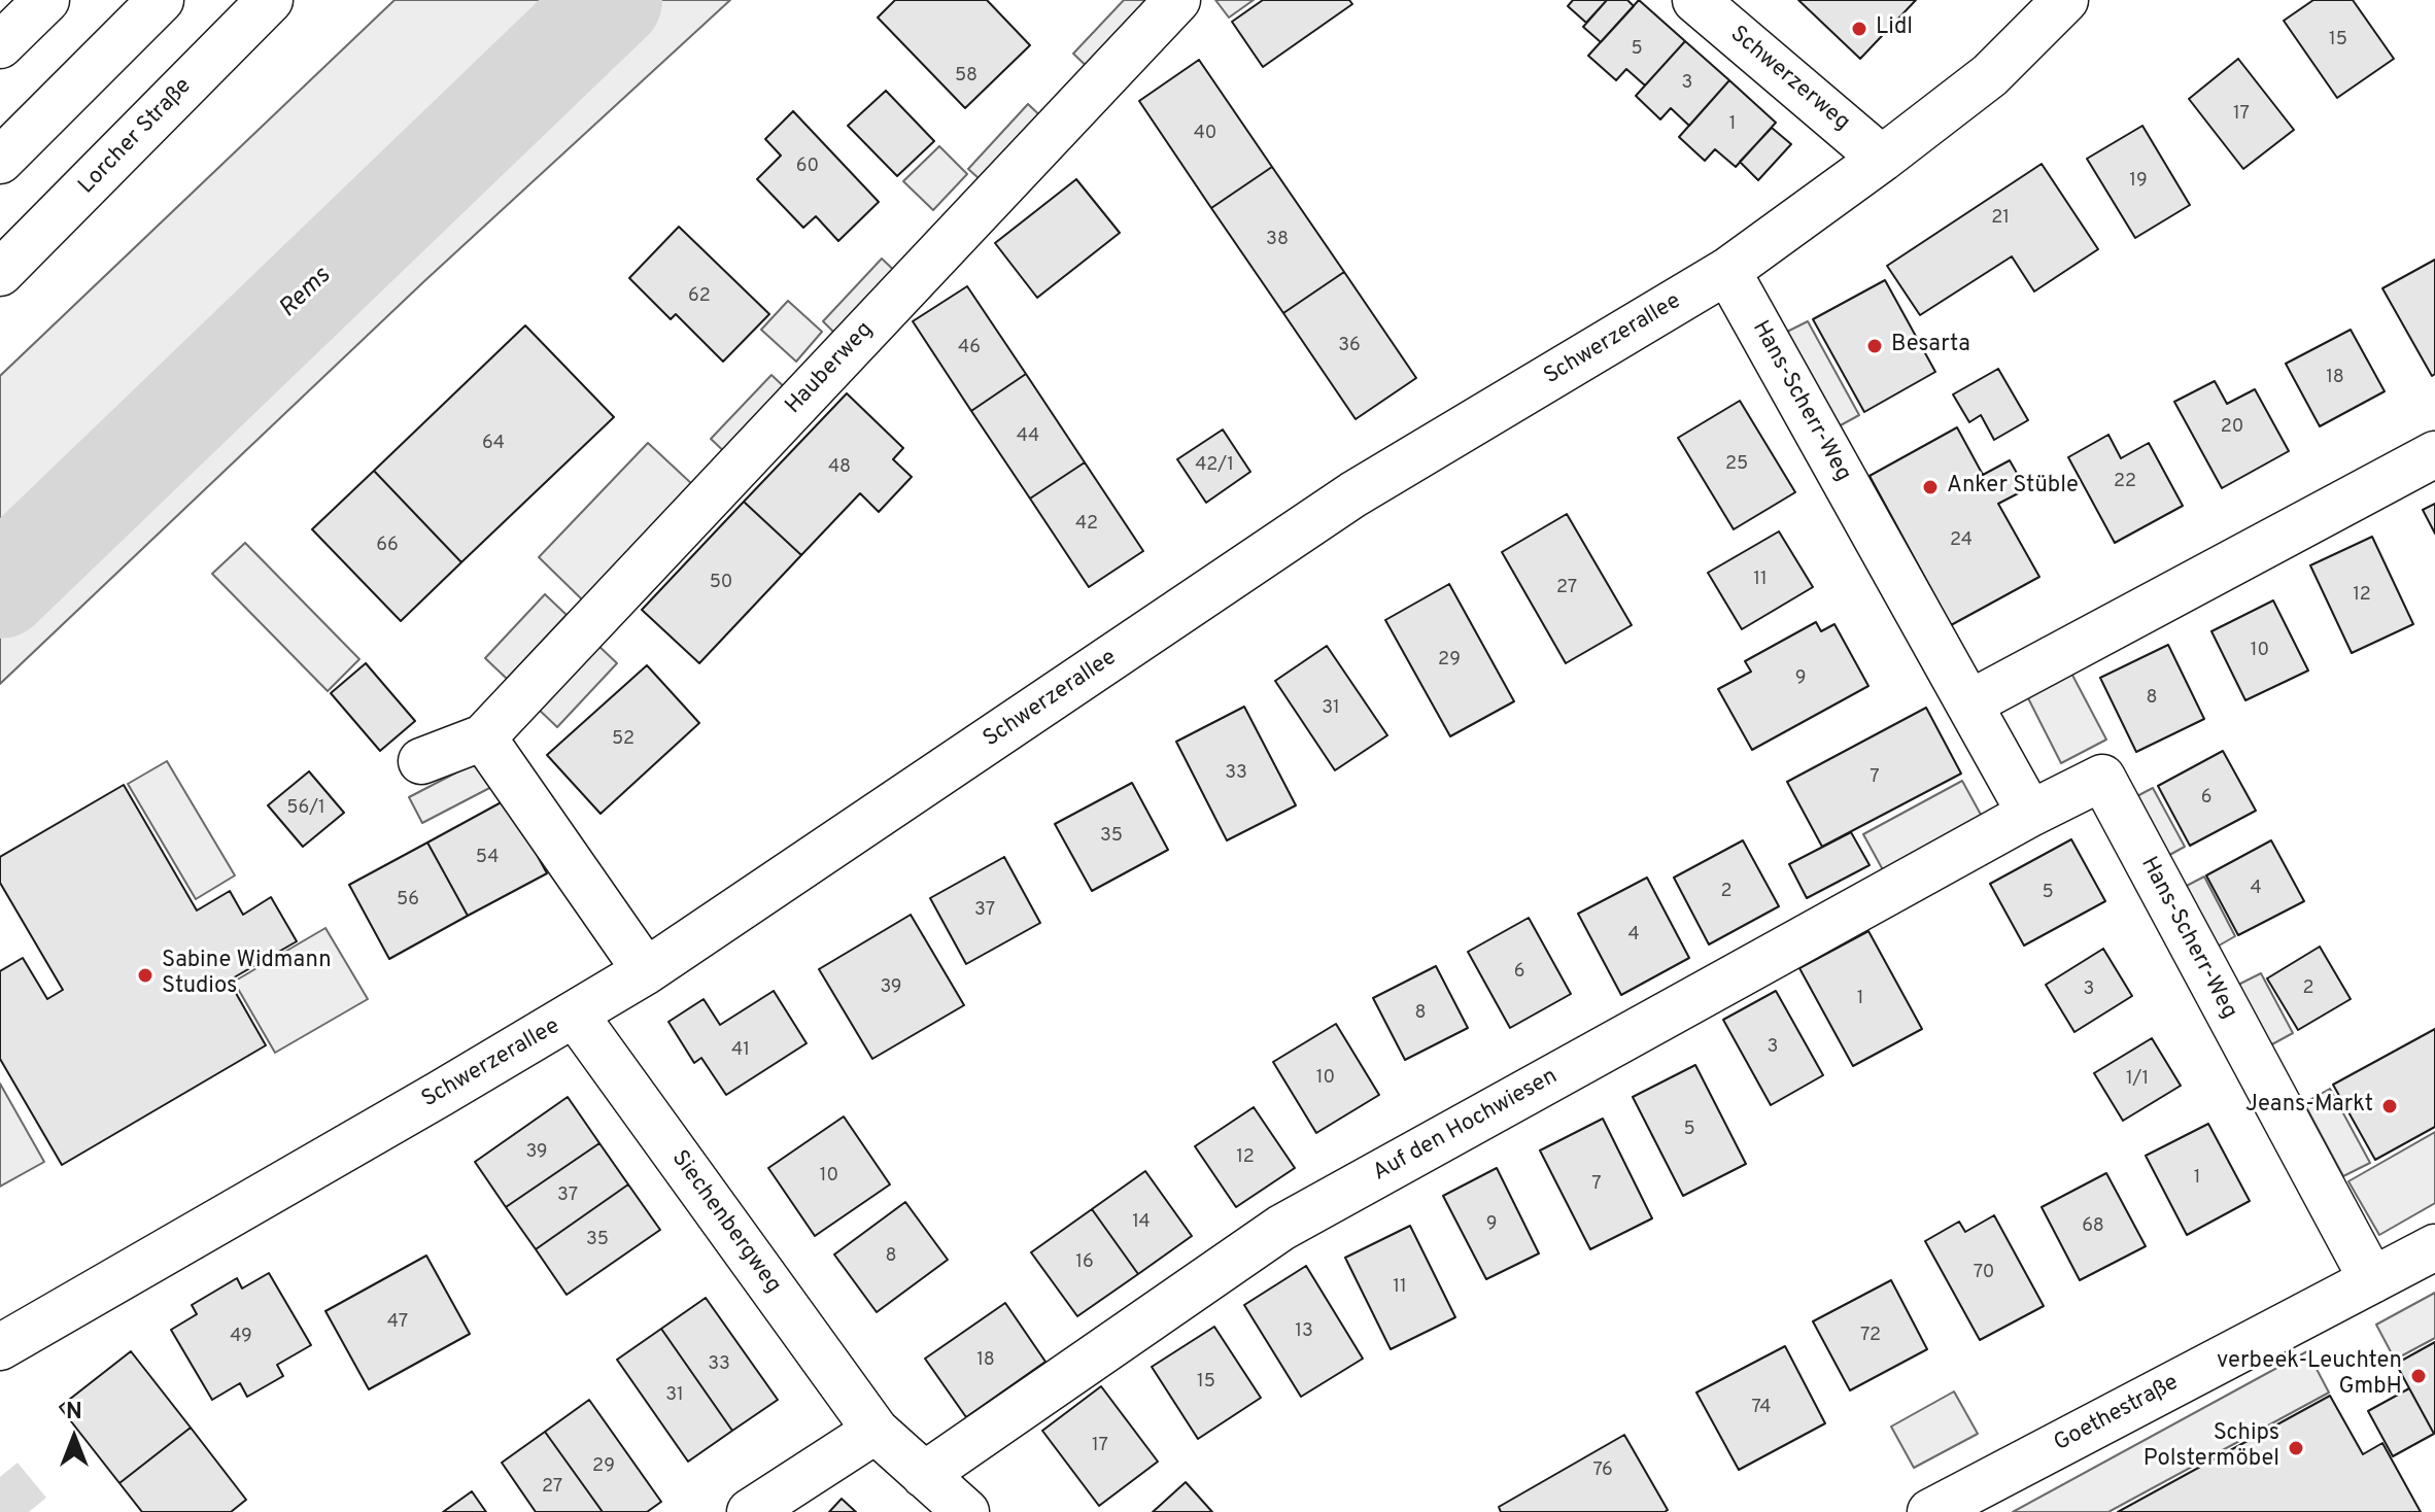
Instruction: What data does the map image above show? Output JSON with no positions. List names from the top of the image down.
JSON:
{
  "streets": {
    "main road": [
      "Schwerzerweg",
      "Lorcher Straße",
      "Schwerzerallee",
      "Hauberweg",
      "Hans-Scherr-Weg",
      "Auf den Hochwiesen",
      "Siechenbergweg",
      "Goethestraße"
    ]
  },
  "crossings": [
    ["Schwerzerweg", "Schwerzerallee"],
    ["Schwerzerallee", "Hans-Scherr-Weg"],
    ["Schwerzerallee", "Siechenbergweg"],
    ["Hans-Scherr-Weg", "Auf den Hochwiesen"],
    ["Hans-Scherr-Weg", "Goethestraße"],
    ["Auf den Hochwiesen", "Siechenbergweg"]
  ],
  "water": ["Rems"],
  "places": [
    "Lidl",
    "Besarta",
    "Anker Stüble",
    "Sabine Widmann Studios",
    "Jeans-Markt",
    "verbeek-Leuchten GmbH",
    "Schips Polstermöbel"
  ],
  "house_numbers": [
    "15",
    "5",
    "58",
    "3",
    "17",
    "1",
    "40",
    "60",
    "19",
    "21",
    "38",
    "62",
    "36",
    "46",
    "18",
    "20",
    "44",
    "64",
    "25",
    "42/1",
    "48",
    "22",
    "42",
    "24",
    "66",
    "11",
    "50",
    "27",
    "12",
    "10",
    "29",
    "9",
    "8",
    "31",
    "52",
    "33",
    "7",
    "6",
    "56/1",
    "35",
    "54",
    "4",
    "2",
    "5",
    "56",
    "37",
    "4",
    "6",
    "39",
    "2",
    "3",
    "1",
    "8",
    "3",
    "41",
    "10",
    "1/1",
    "5",
    "39",
    "12",
    "10",
    "1",
    "7",
    "37",
    "14",
    "9",
    "68",
    "35",
    "8",
    "16",
    "70",
    "11",
    "47",
    "13",
    "72",
    "49",
    "18",
    "33",
    "15",
    "31",
    "74",
    "17",
    "29",
    "76",
    "27"
  ],
  "north": "top"
}
